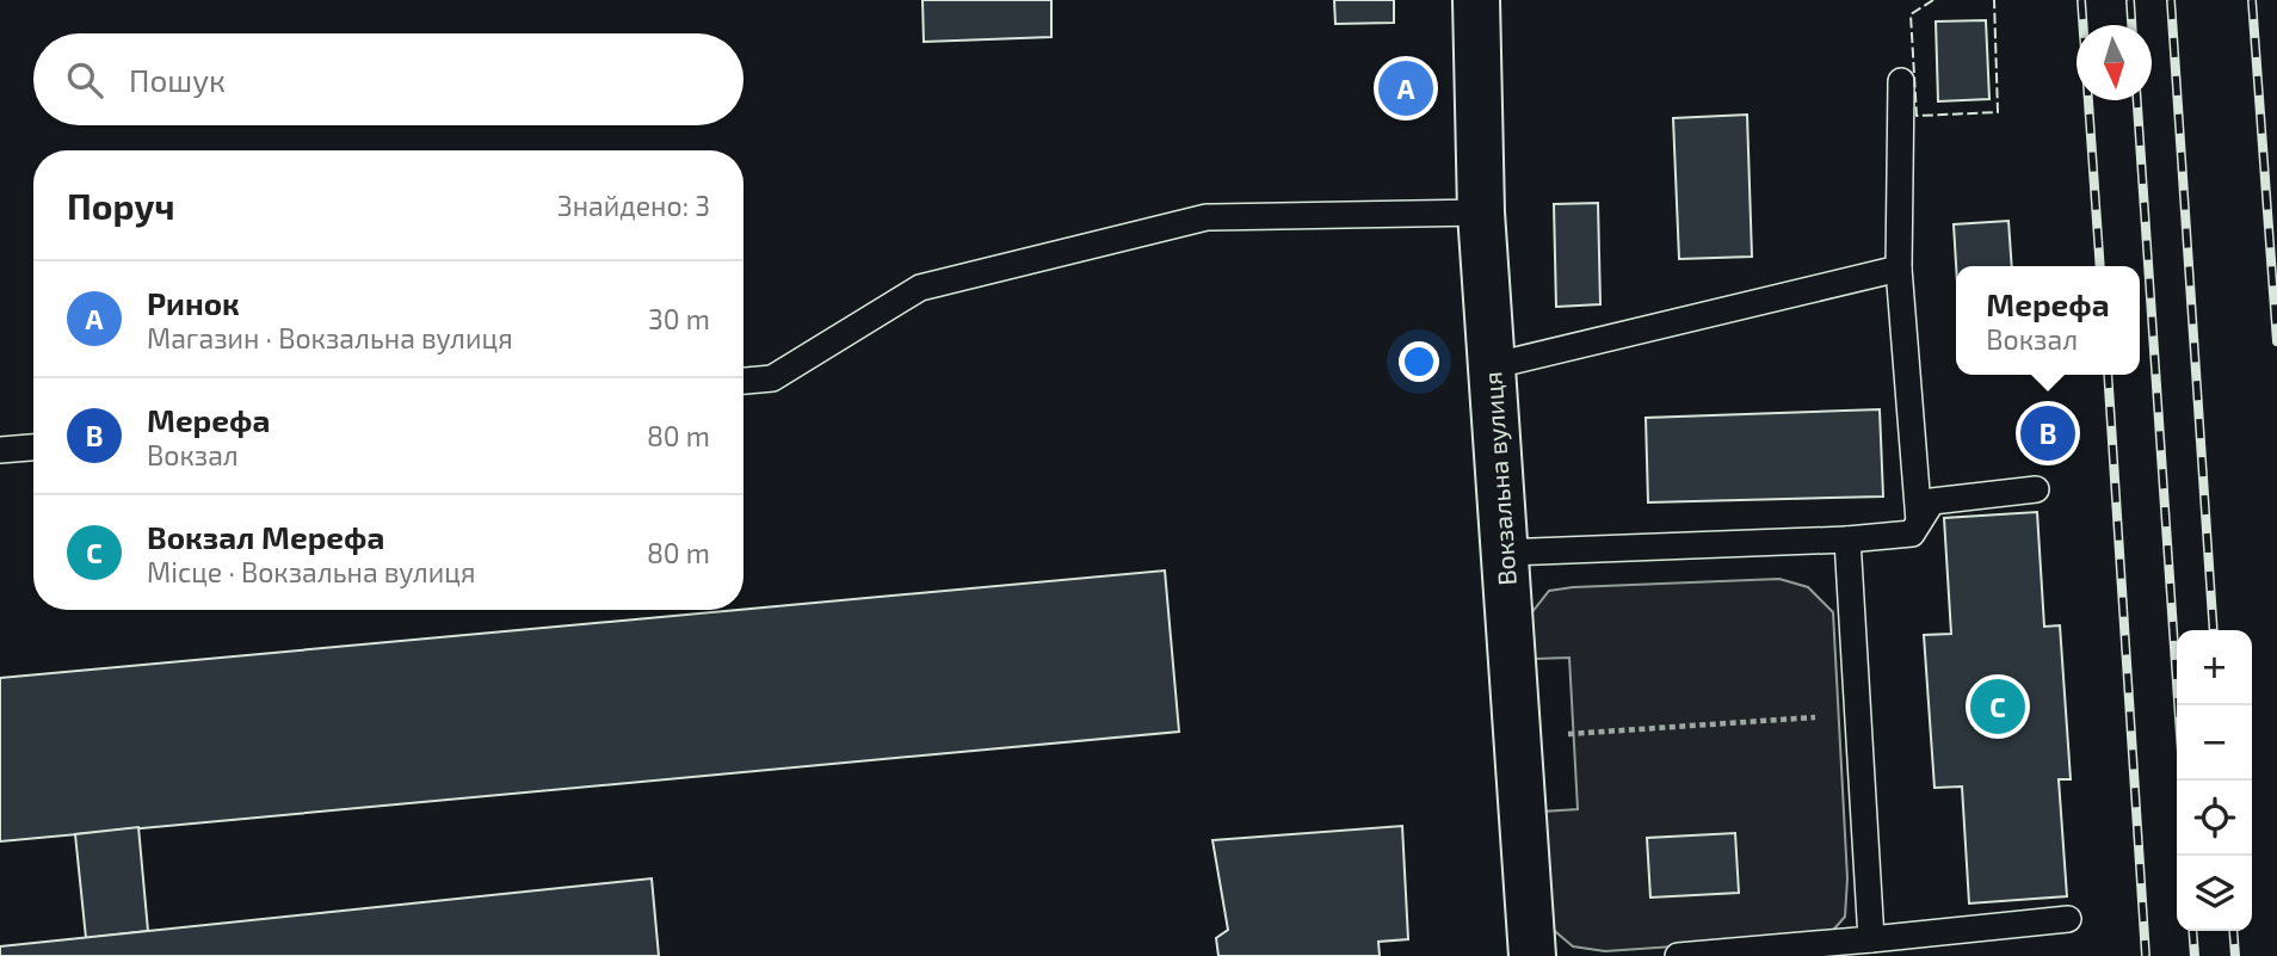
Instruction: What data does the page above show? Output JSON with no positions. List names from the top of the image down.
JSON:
{
  "streets": {
    "street": ["Вокзальна вулиця"]
  },
  "north": "bottom",
  "page": {
    "search": "Пошук",
    "pins": ["A", "B", "C"],
    "heading": ["Поруч", "Знайдено: 3"],
    "list": [
      {
        "mark": "A",
        "name": "Ринок",
        "note": "Магазин · Вокзальна вулиця",
        "value": "30 m"
      },
      {
        "mark": "B",
        "name": "Мерефа",
        "note": "Вокзал",
        "value": "80 m"
      },
      {
        "mark": "C",
        "name": "Вокзал Мерефа",
        "note": "Місце · Вокзальна вулиця",
        "value": "80 m"
      }
    ],
    "popup": ["Мерефа", "Вокзал"],
    "map_buttons": ["+", "−"]
  }
}
